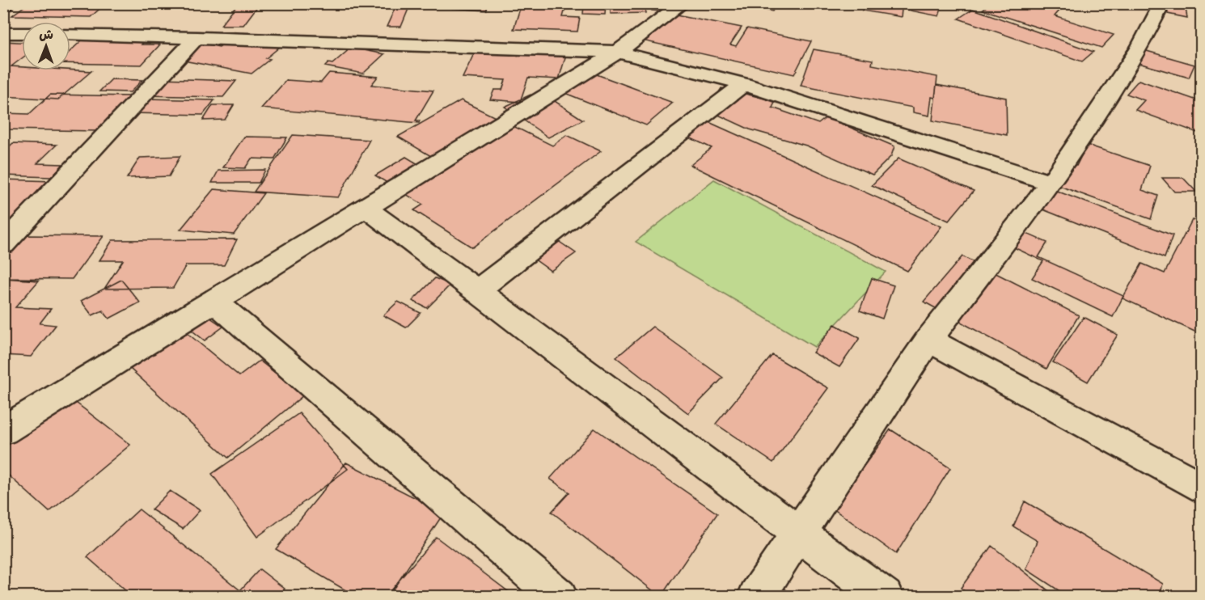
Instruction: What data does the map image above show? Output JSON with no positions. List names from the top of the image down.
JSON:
{
  "north": "top"
}
